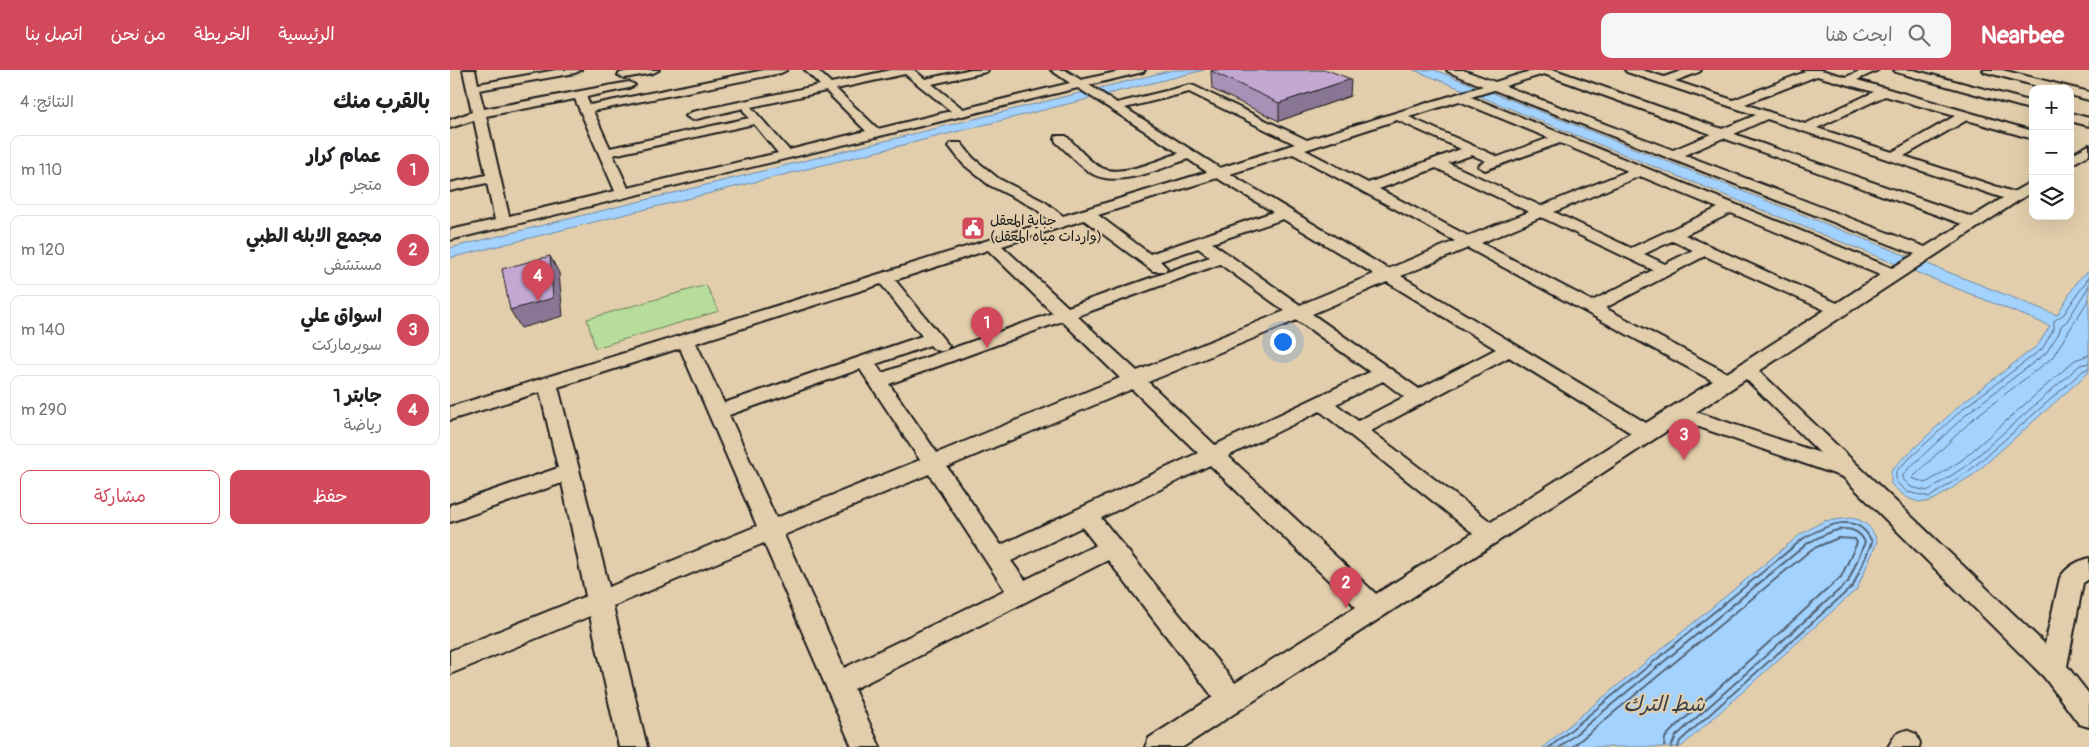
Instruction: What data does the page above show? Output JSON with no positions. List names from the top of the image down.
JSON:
{
  "water": ["شط الترك"],
  "places": {
    "public building": ["جباية المعقل (واردات مياه المعقل)"]
  },
  "page": {
    "header": "Nearbee",
    "search": "ابحث هنا",
    "nav": [
      "الرئيسية",
      "الخريطة",
      "من نحن",
      "اتصل بنا"
    ],
    "heading": ["بالقرب منك", "النتائج: 4"],
    "map_buttons": ["+", "−"],
    "list": [
      {
        "mark": "1",
        "name": "عمام كرار",
        "note": "متجر",
        "value": "110 m"
      },
      {
        "mark": "2",
        "name": "مجمع الابله الطبي",
        "note": "مستشفى",
        "value": "120 m"
      },
      {
        "mark": "3",
        "name": "اسواق علي",
        "note": "سوبرماركت",
        "value": "140 m"
      },
      {
        "mark": "4",
        "name": "جابتر 1",
        "note": "رياضة",
        "value": "290 m"
      }
    ],
    "pins": [
      "4",
      "1",
      "3",
      "2"
    ],
    "buttons": ["حفظ", "مشاركة"]
  }
}
